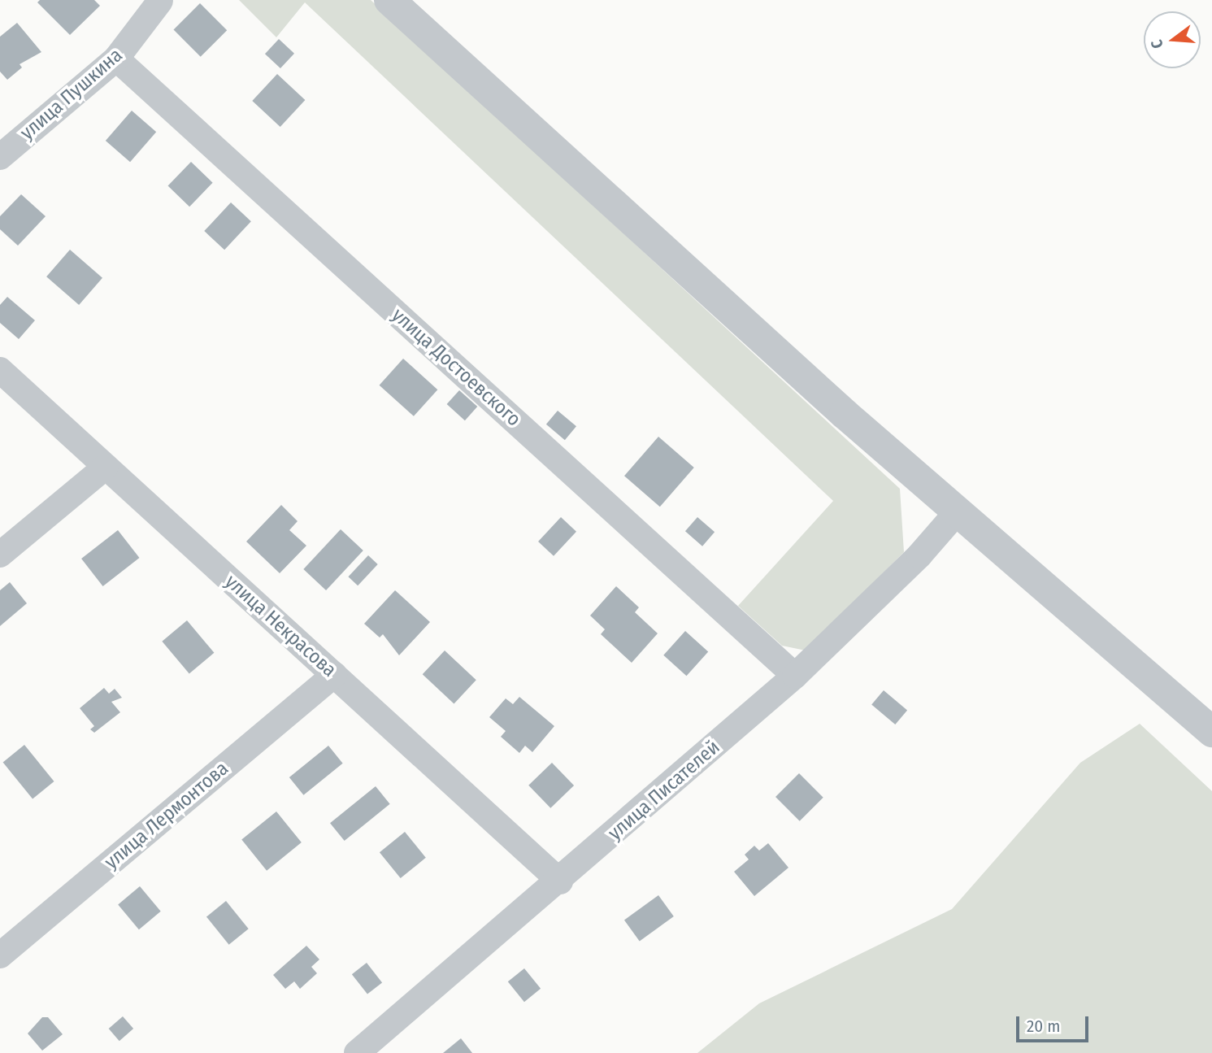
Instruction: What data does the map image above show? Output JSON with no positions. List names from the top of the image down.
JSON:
{
  "streets": {
    "street": [
      "улица Пушкина",
      "улица Достоевского",
      "улица Некрасова",
      "улица Писателей",
      "улица Лермонтова"
    ]
  },
  "crossings": [
    ["улица Пушкина", "улица Достоевского"],
    ["улица Достоевского", "улица Писателей"],
    ["улица Некрасова", "улица Писателей"],
    ["улица Некрасова", "улица Лермонтова"]
  ],
  "scale_bar": "20 m",
  "north": "left"
}
